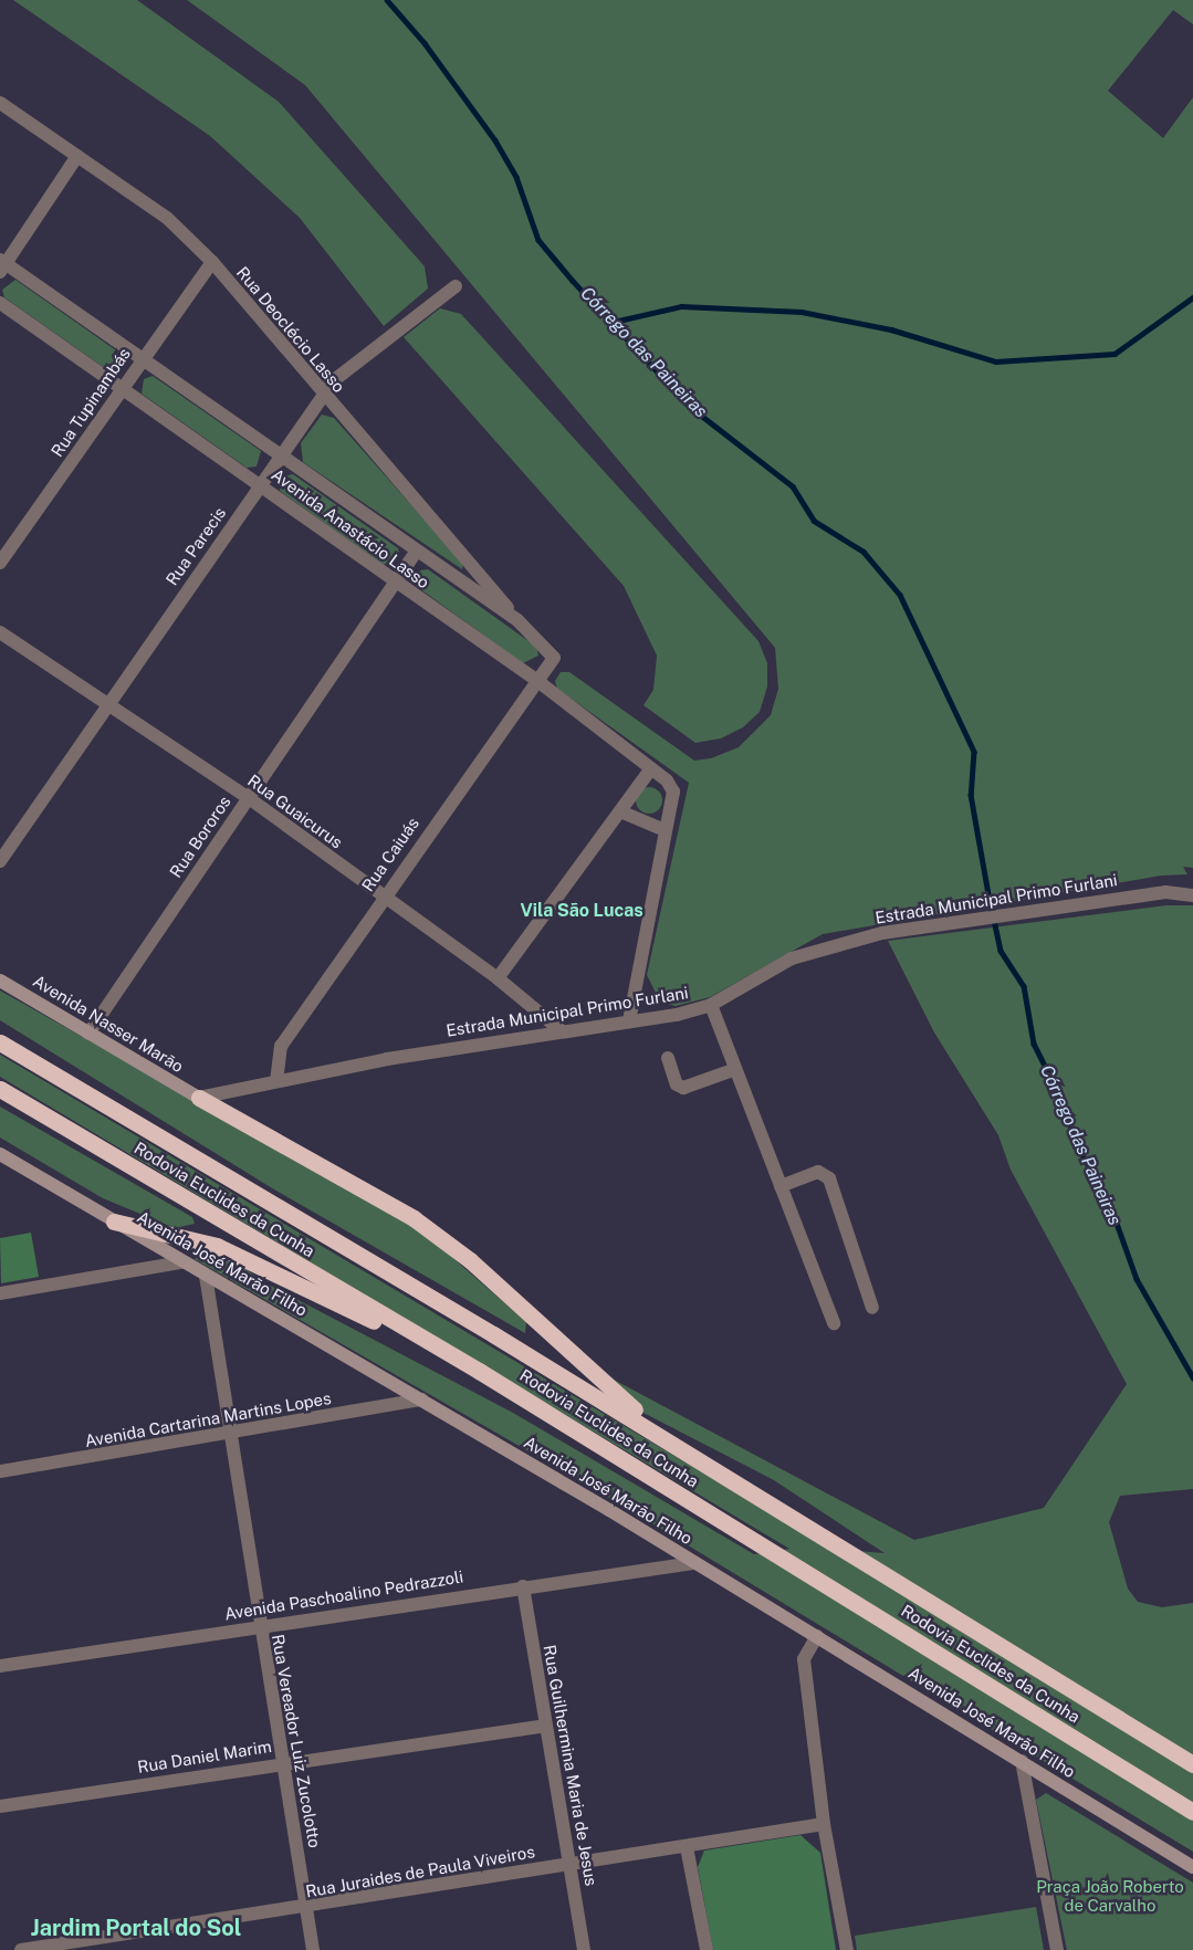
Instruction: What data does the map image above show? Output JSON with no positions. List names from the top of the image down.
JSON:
{
  "streets": {
    "highway": ["Rodovia Euclides da Cunha"],
    "main road": ["Avenida Nasser Marão", "Avenida José Marão Filho"],
    "street": [
      "Rua Deoclécio Lasso",
      "Rua Tupinambás",
      "Avenida Anastácio Lasso",
      "Rua Parecis",
      "Rua Guaicurus",
      "Rua Bororos",
      "Rua Caiuás",
      "Estrada Municipal Primo Furlani",
      "Avenida Cartarina Martins Lopes",
      "Avenida Paschoalino Pedrazzoli",
      "Rua Vereador Luiz Zucolotto",
      "Rua Daniel Marim",
      "Rua Guilhermina Maria de Jesus",
      "Rua Juraides de Paula Viveiros"
    ]
  },
  "crossings": [
    ["Rua Deoclécio Lasso", "Rua Tupinambás"],
    ["Rua Deoclécio Lasso", "Avenida Anastácio Lasso"],
    ["Rua Deoclécio Lasso", "Rua Parecis"],
    ["Rua Tupinambás", "Avenida Anastácio Lasso"],
    ["Avenida Anastácio Lasso", "Rua Parecis"],
    ["Avenida Anastácio Lasso", "Rua Bororos"],
    ["Avenida Anastácio Lasso", "Rua Caiuás"],
    ["Rua Parecis", "Rua Guaicurus"],
    ["Rua Guaicurus", "Rua Bororos"],
    ["Rua Guaicurus", "Rua Caiuás"],
    ["Rua Guaicurus", "Estrada Municipal Primo Furlani"],
    ["Rua Bororos", "Avenida Nasser Marão"],
    ["Rua Caiuás", "Estrada Municipal Primo Furlani"],
    ["Estrada Municipal Primo Furlani", "Avenida Nasser Marão"],
    ["Avenida José Marão Filho", "Avenida Cartarina Martins Lopes"],
    ["Avenida José Marão Filho", "Avenida Paschoalino Pedrazzoli"],
    ["Avenida José Marão Filho", "Rua Vereador Luiz Zucolotto"],
    ["Avenida Cartarina Martins Lopes", "Rua Vereador Luiz Zucolotto"],
    ["Avenida Paschoalino Pedrazzoli", "Rua Vereador Luiz Zucolotto"],
    ["Avenida Paschoalino Pedrazzoli", "Rua Guilhermina Maria de Jesus"],
    ["Rua Vereador Luiz Zucolotto", "Rua Daniel Marim"],
    ["Rua Vereador Luiz Zucolotto", "Rua Juraides de Paula Viveiros"],
    ["Rua Daniel Marim", "Rua Guilhermina Maria de Jesus"],
    ["Rua Guilhermina Maria de Jesus", "Rua Juraides de Paula Viveiros"]
  ],
  "districts": ["Vila São Lucas", "Jardim Portal do Sol"],
  "water": ["Córrego das Paineiras"],
  "parks": ["Praça João Roberto de Carvalho"]
}
